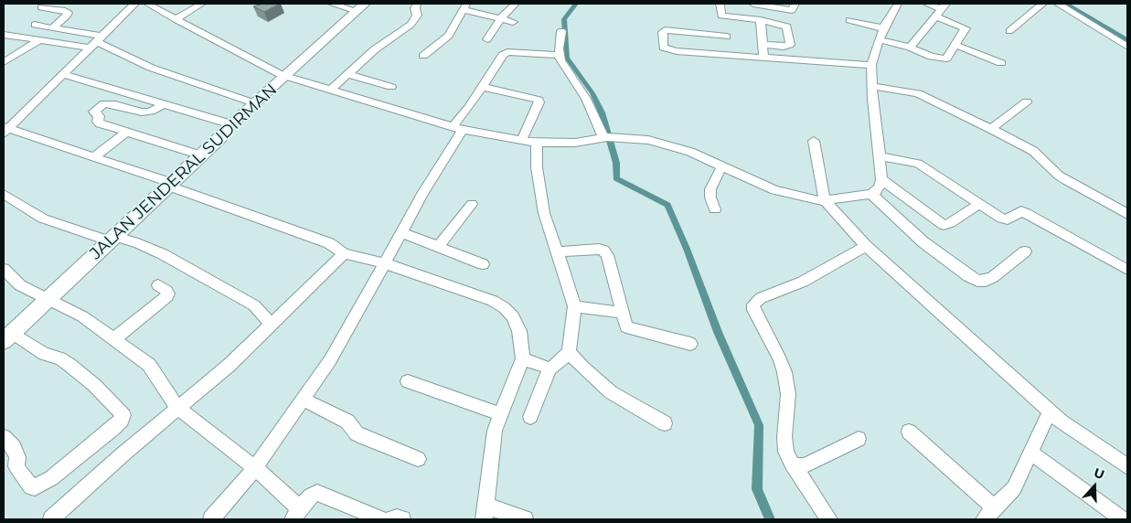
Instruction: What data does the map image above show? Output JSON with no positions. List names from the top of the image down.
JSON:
{
  "streets": {
    "highway": ["JALAN JENDERAL SUDIRMAN"]
  },
  "north": "top"
}
